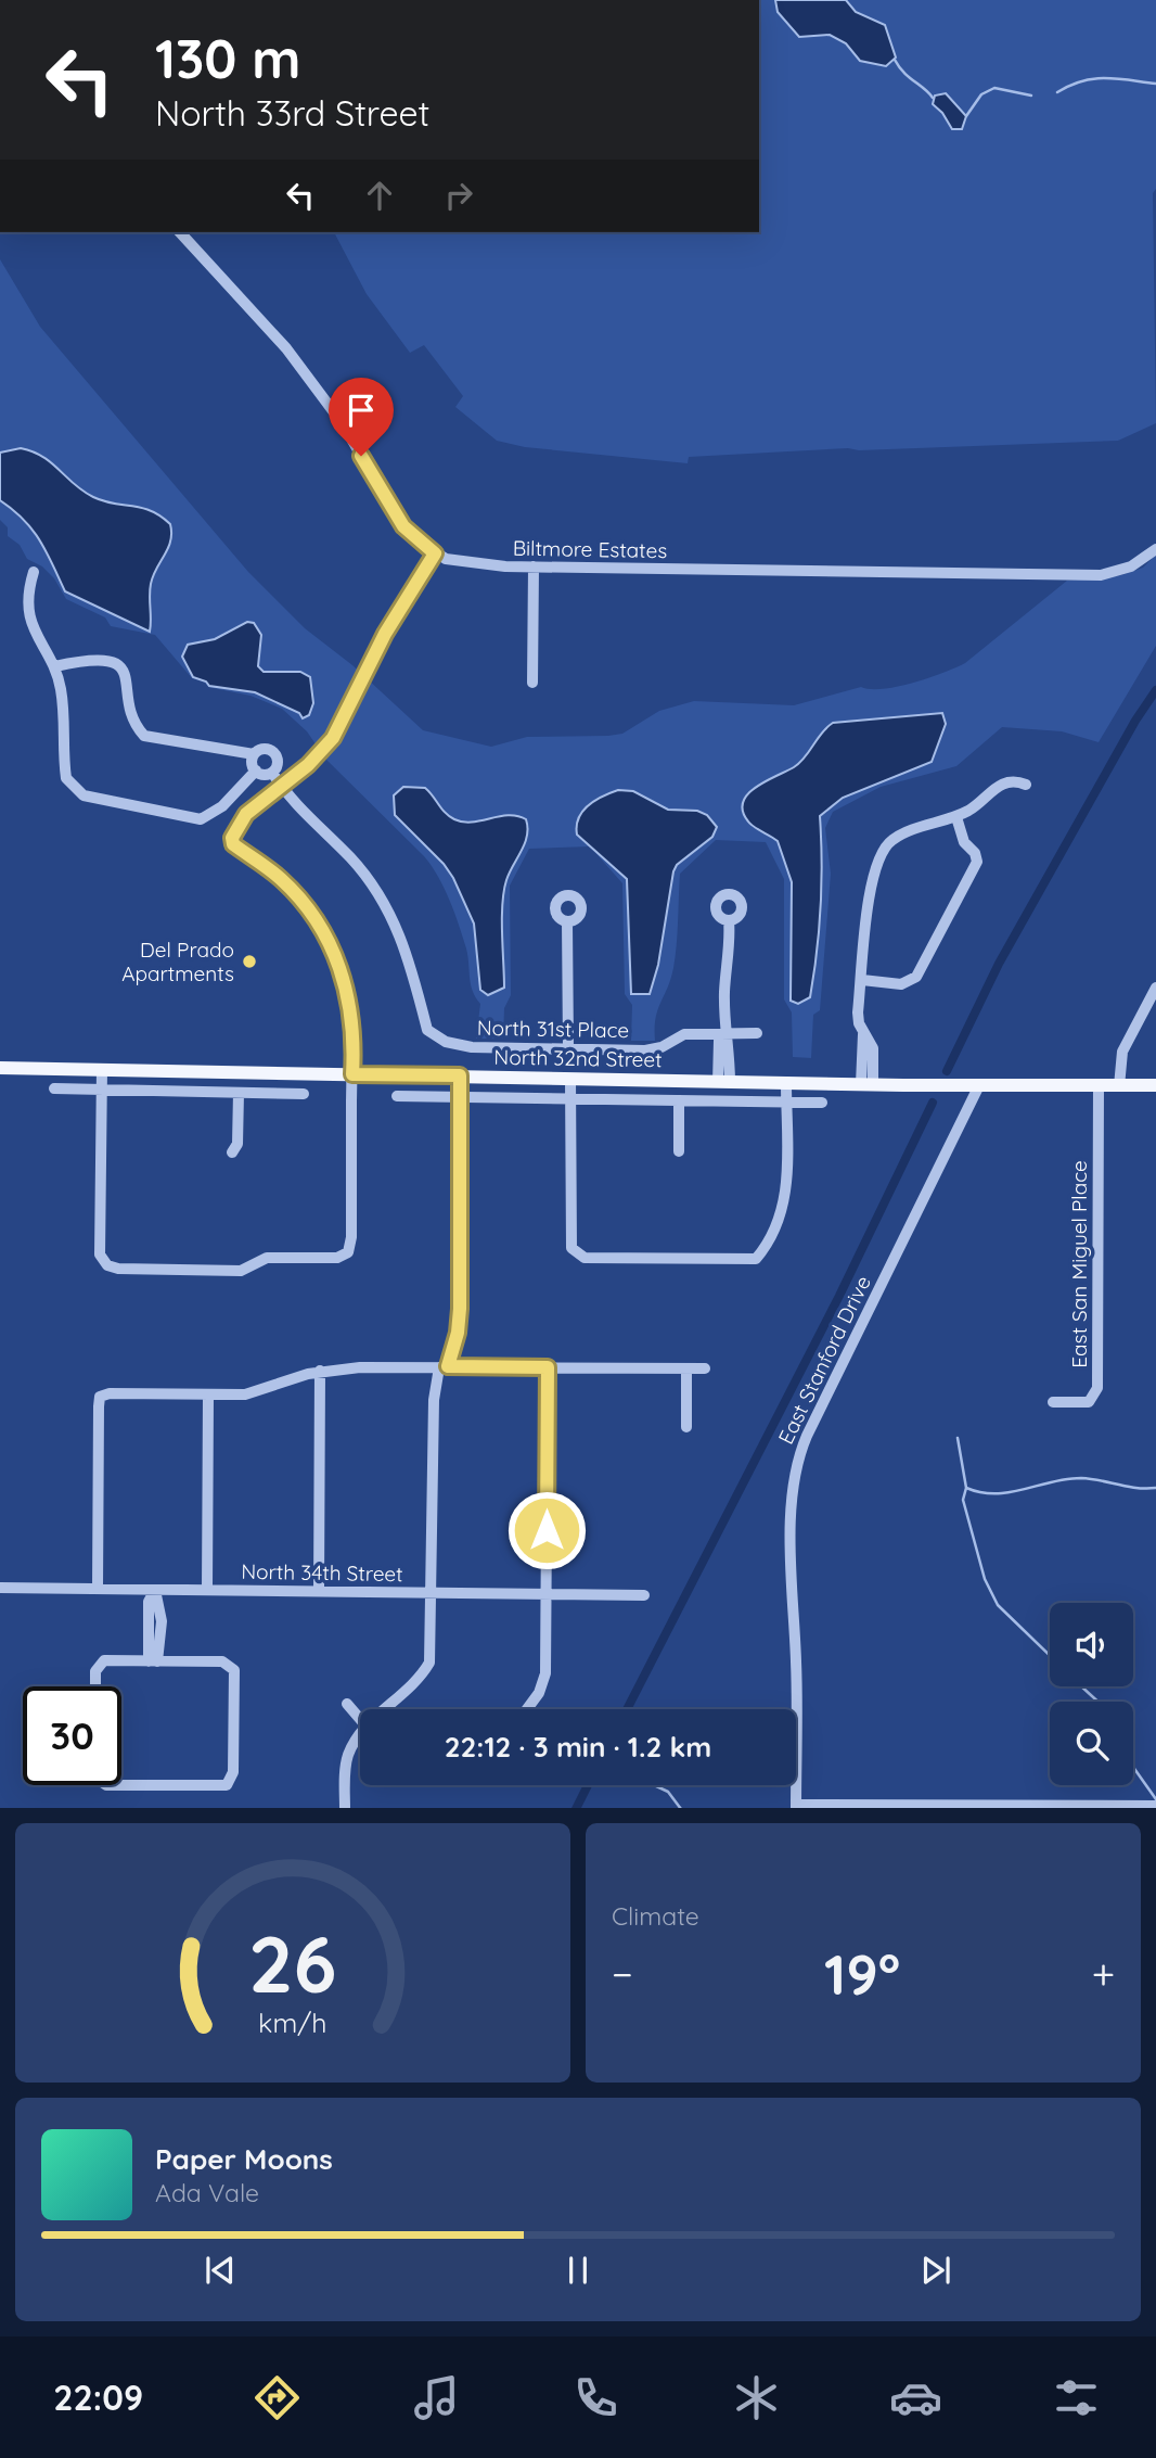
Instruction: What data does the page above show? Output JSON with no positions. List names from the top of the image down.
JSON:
{
  "streets": {
    "main road": ["North 32nd Street"],
    "street": [
      "Biltmore Estates",
      "North 31st Place",
      "East San Miguel Place",
      "East Stanford Drive",
      "North 34th Street"
    ]
  },
  "crossings": [
    ["North 32nd Street", "East San Miguel Place"],
    ["North 32nd Street", "East Stanford Drive"]
  ],
  "places": ["Del Prado Apartments"],
  "page": {
    "turn": ["130 m", "North 33rd Street"],
    "limit": "30",
    "trip": "22:12 · 3 min · 1.2 km",
    "tile": "Climate",
    "heat": ["−", "19°", "+"],
    "song": ["Paper Moons", "Ada Vale"],
    "tabs": "22:09",
    "gauge": ["26", "km/h"]
  }
}
